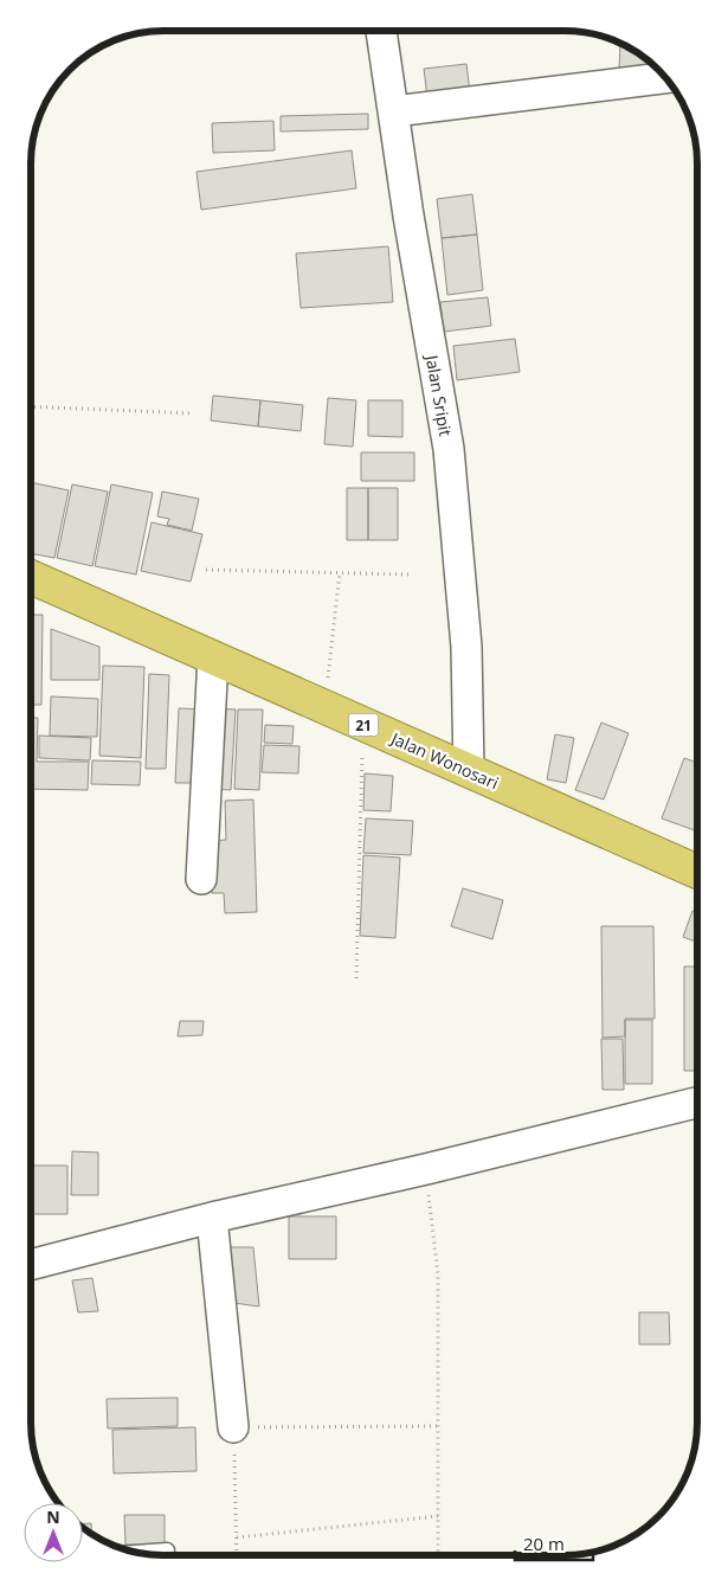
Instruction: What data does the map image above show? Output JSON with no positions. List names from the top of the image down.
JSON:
{
  "streets": {
    "highway": ["21", "Jalan Wonosari"],
    "street": ["Jalan Sripit"]
  },
  "crossings": [
    ["Jalan Sripit", "Jalan Wonosari"]
  ],
  "scale_bar": "20 m",
  "north": "top"
}
